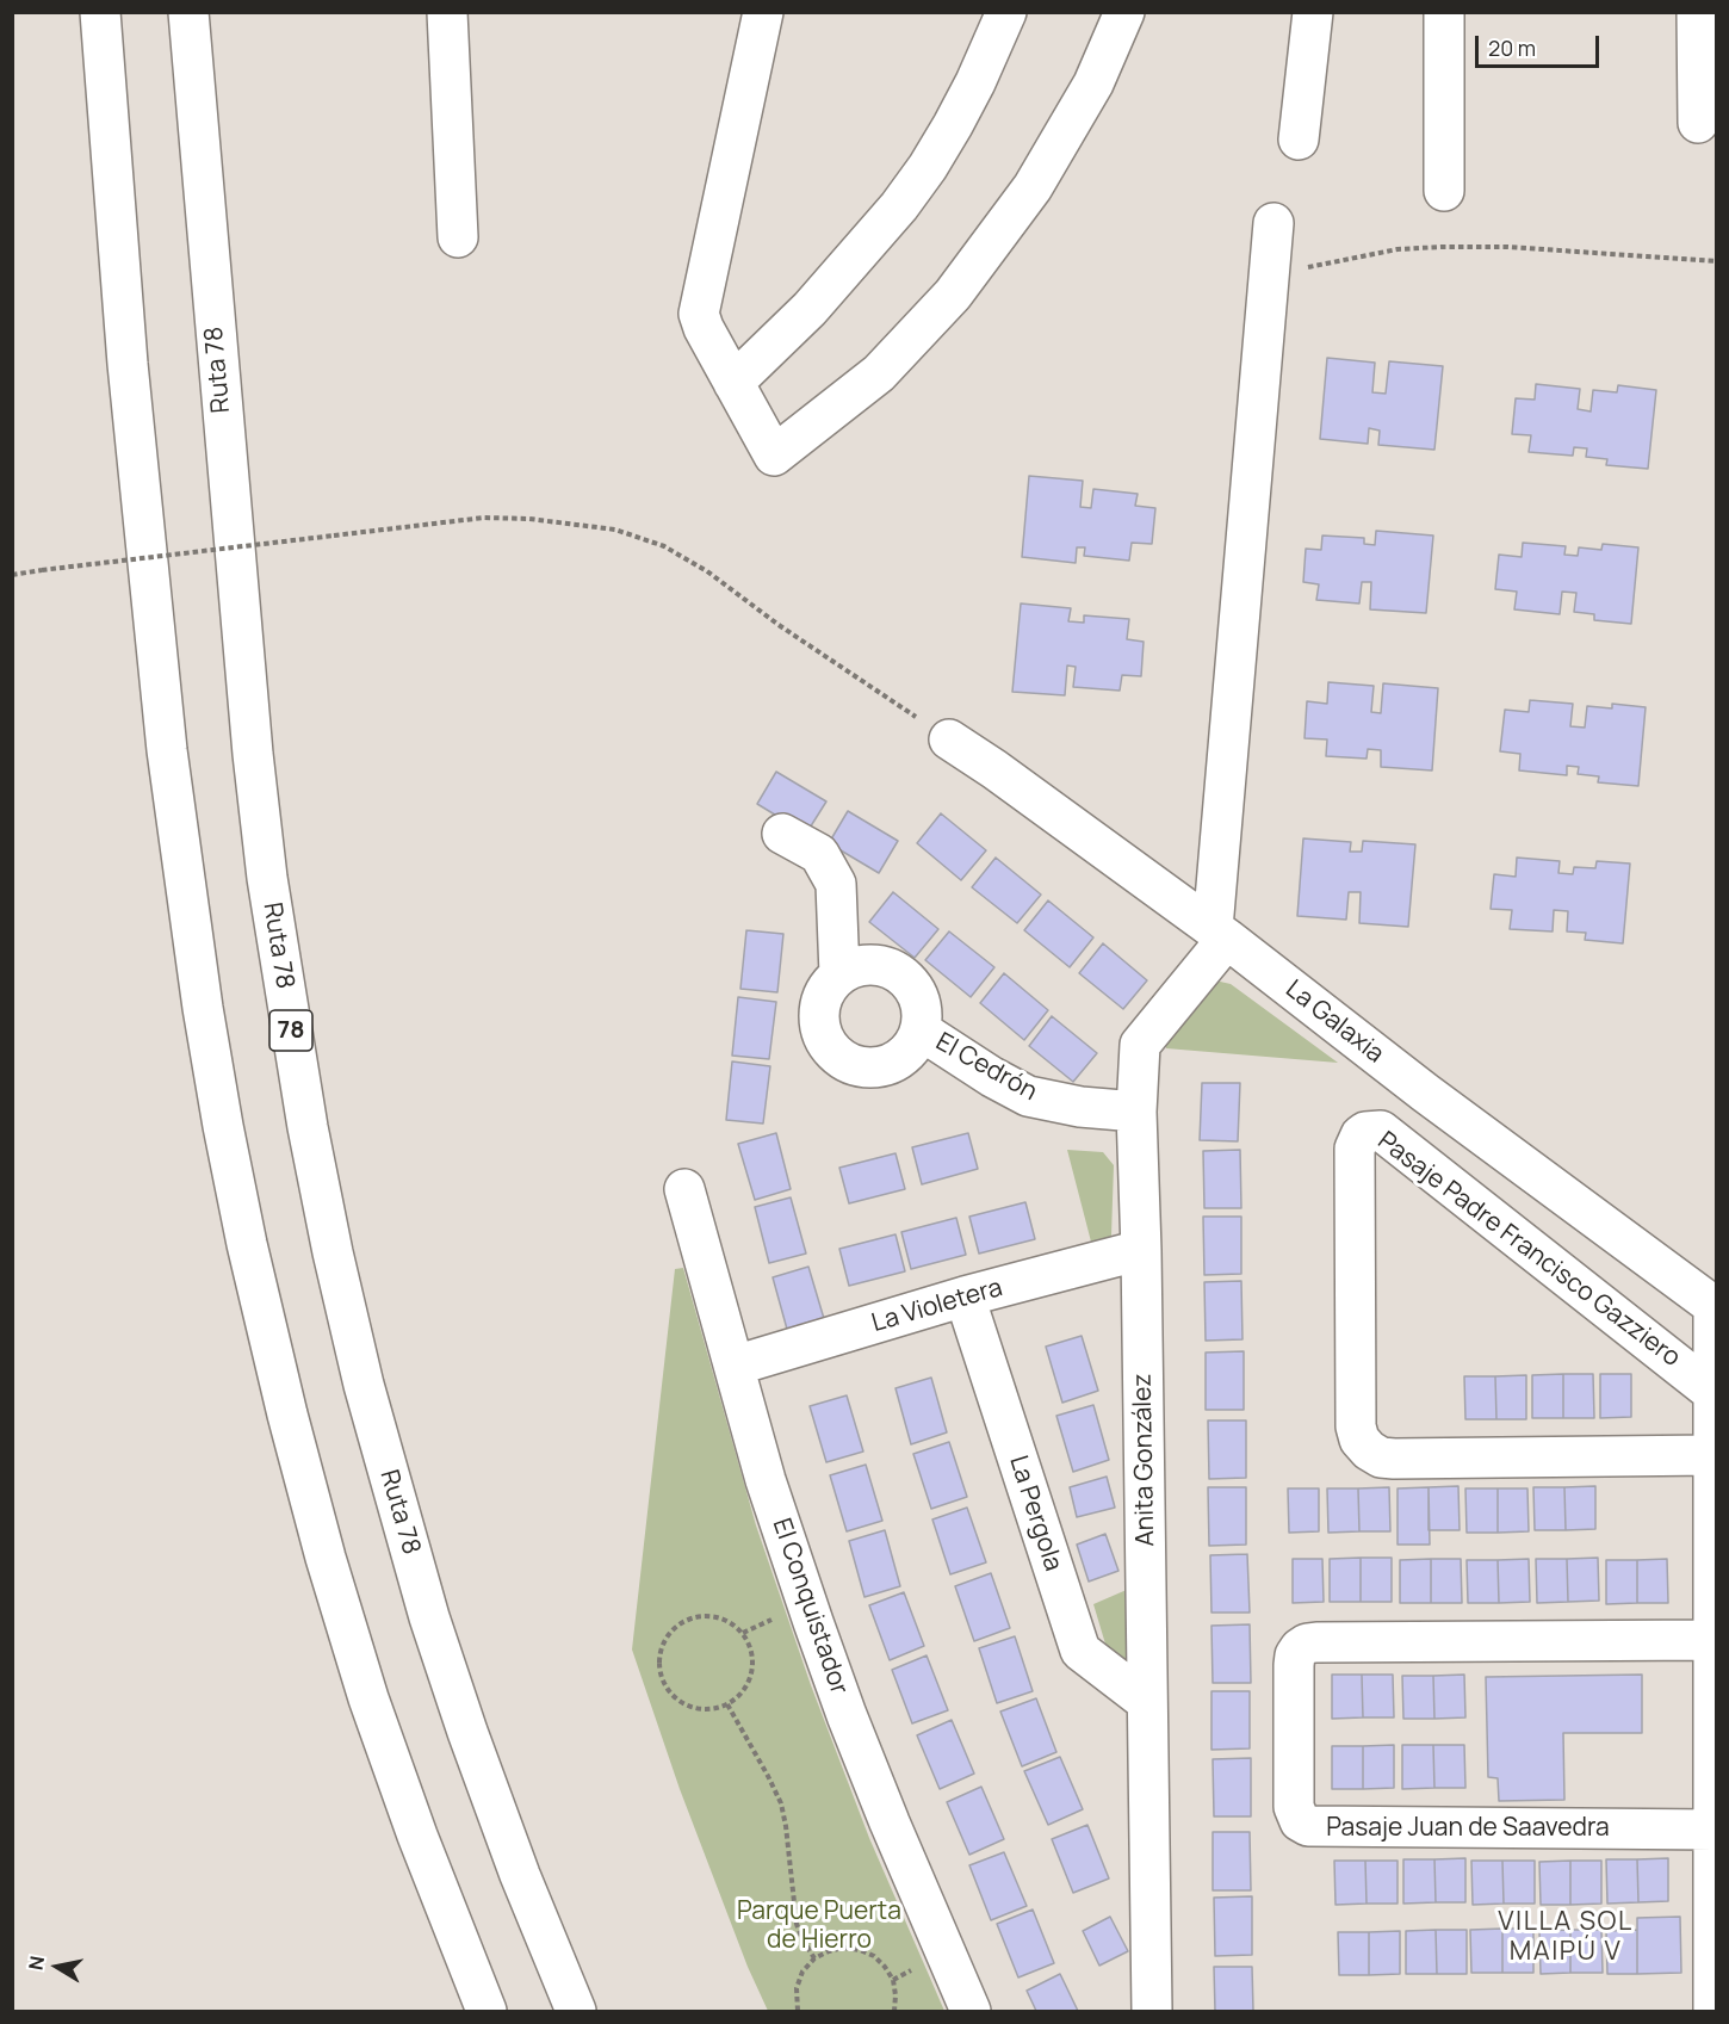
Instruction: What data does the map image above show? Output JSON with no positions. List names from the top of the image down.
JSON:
{
  "streets": {
    "main road": [
      "Ruta 78",
      "La Galaxia",
      "78",
      "El Cedrón",
      "Pasaje Padre Francisco Gazziero",
      "La Violetera",
      "Anita González",
      "La Pergola",
      "El Conquistador",
      "Pasaje Juan de Saavedra"
    ]
  },
  "crossings": [
    ["La Galaxia", "Anita González"],
    ["El Cedrón", "Anita González"],
    ["La Violetera", "Anita González"],
    ["La Violetera", "La Pergola"],
    ["La Violetera", "El Conquistador"],
    ["Anita González", "La Pergola"]
  ],
  "districts": ["VILLA SOL MAIPÚ V"],
  "parks": ["Parque Puerta de Hierro"],
  "scale_bar": "20 m",
  "north": "left"
}
